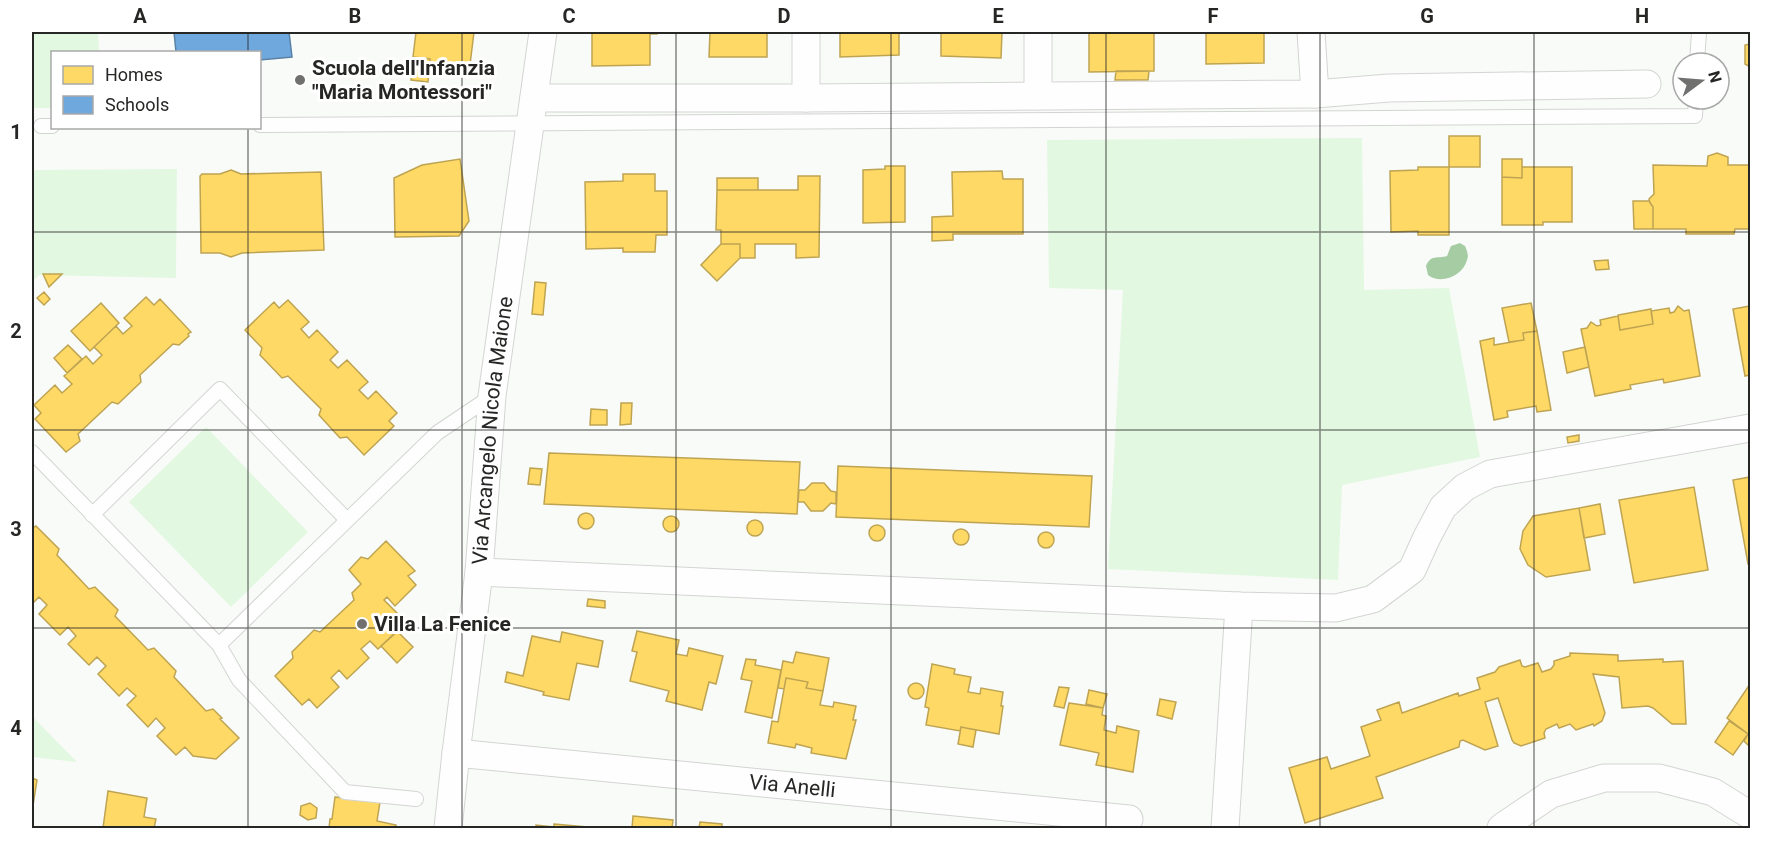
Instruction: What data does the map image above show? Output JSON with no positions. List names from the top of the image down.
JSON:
{
  "streets": {
    "street": ["Via Arcangelo Nicola Maione", "Via Anelli"]
  },
  "crossings": [
    ["Via Arcangelo Nicola Maione", "Via Anelli"]
  ],
  "places": ["Scuola dell'Infanzia \"Maria Montessori\"", "Villa La Fenice"],
  "legend": ["Homes", "Schools"],
  "north": "right",
  "grid": {
    "columns": [
      "A",
      "B",
      "C",
      "D",
      "E",
      "F",
      "G",
      "H"
    ],
    "rows": [
      "1",
      "2",
      "3",
      "4"
    ]
  }
}
